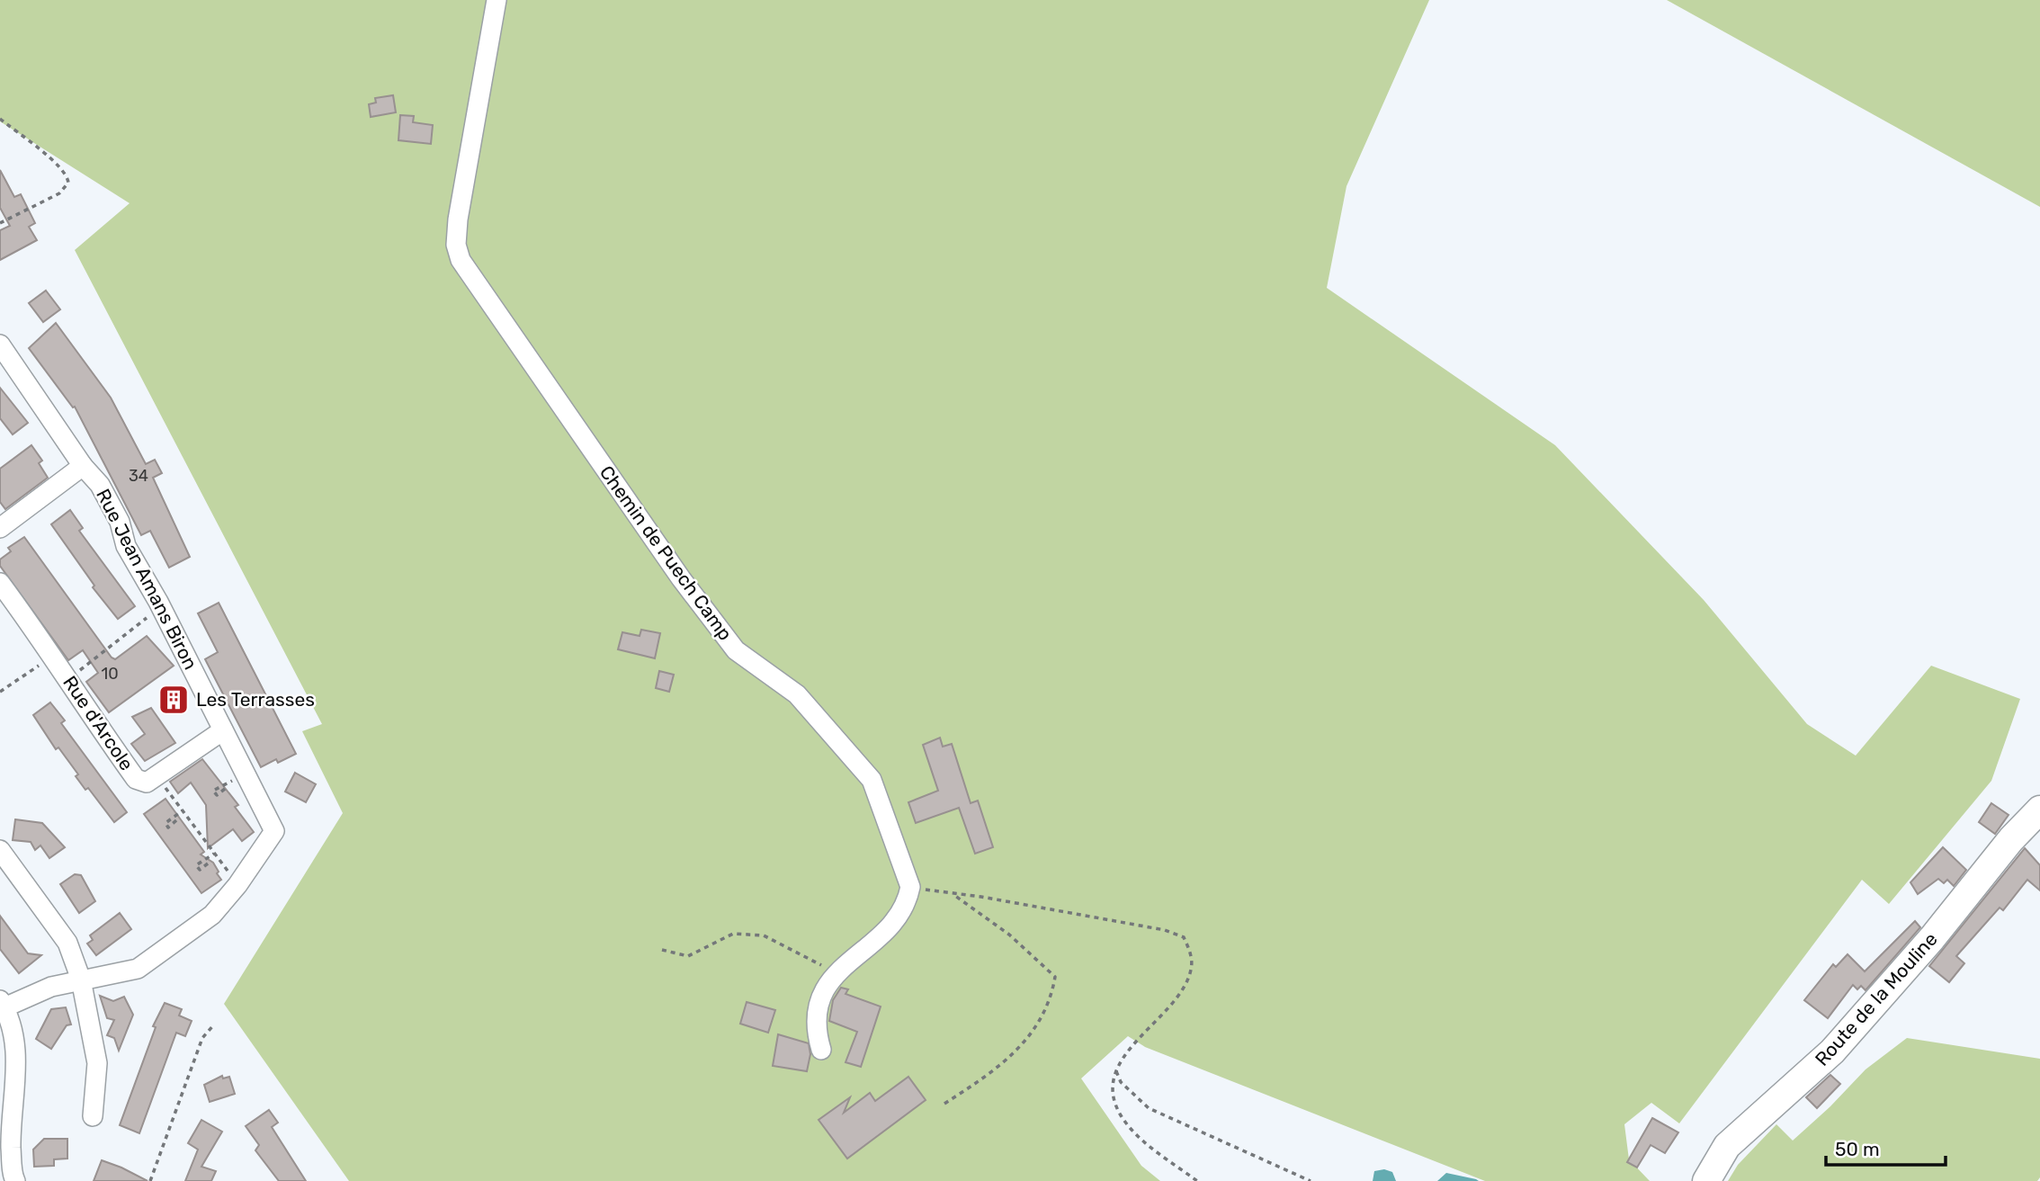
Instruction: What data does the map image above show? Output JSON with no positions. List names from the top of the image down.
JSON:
{
  "streets": {
    "main road": ["Route de la Mouline"],
    "street": ["Chemin de Puech Camp", "Rue Jean Amans Biron", "Rue d'Arcole"]
  },
  "crossings": [
    ["Rue Jean Amans Biron", "Rue d'Arcole"]
  ],
  "places": {
    "building": ["Les Terrasses"]
  },
  "house_numbers": ["34", "10"],
  "scale_bar": "50 m"
}
